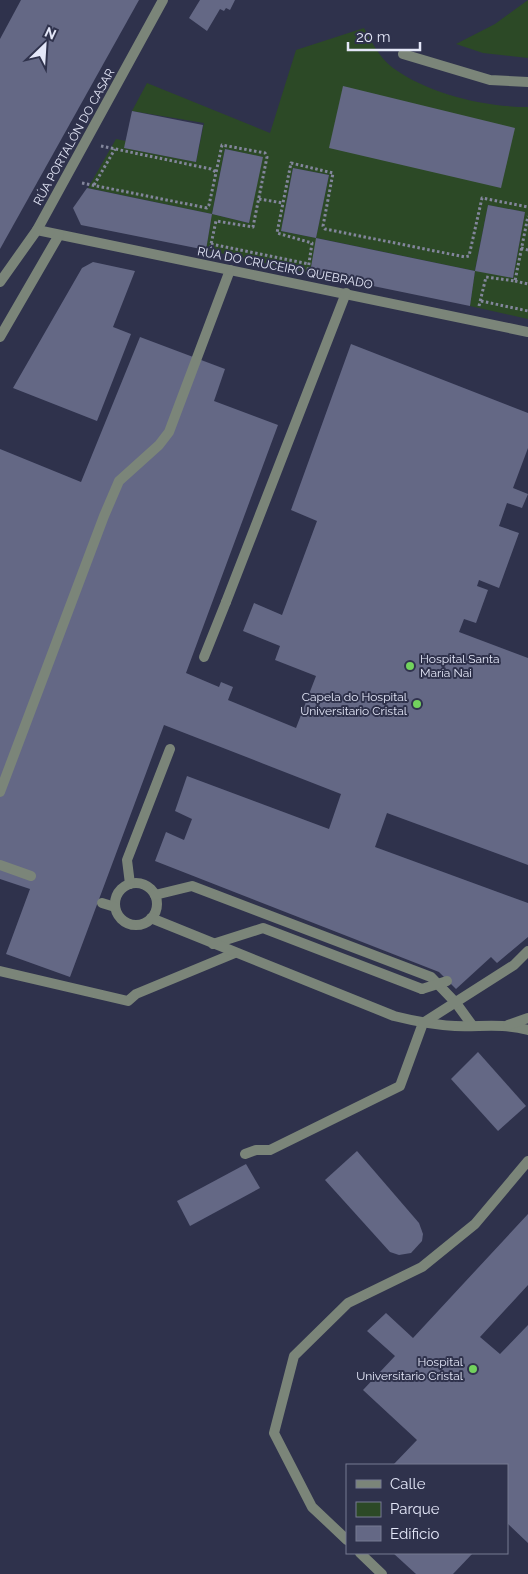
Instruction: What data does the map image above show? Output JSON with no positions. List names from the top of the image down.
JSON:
{
  "streets": {
    "street": ["RÚA PORTALÓN DO CASAR", "RÚA DO CRUCEIRO QUEBRADO"]
  },
  "crossings": [
    ["RÚA PORTALÓN DO CASAR", "RÚA DO CRUCEIRO QUEBRADO"]
  ],
  "places": ["Hospital Santa María Nai", "Capela do Hospital Universitario Cristal", "Hospital Universitario Cristal"],
  "legend": ["Calle", "Parque", "Edificio"],
  "scale_bar": "20 m",
  "north": "top right"
}
